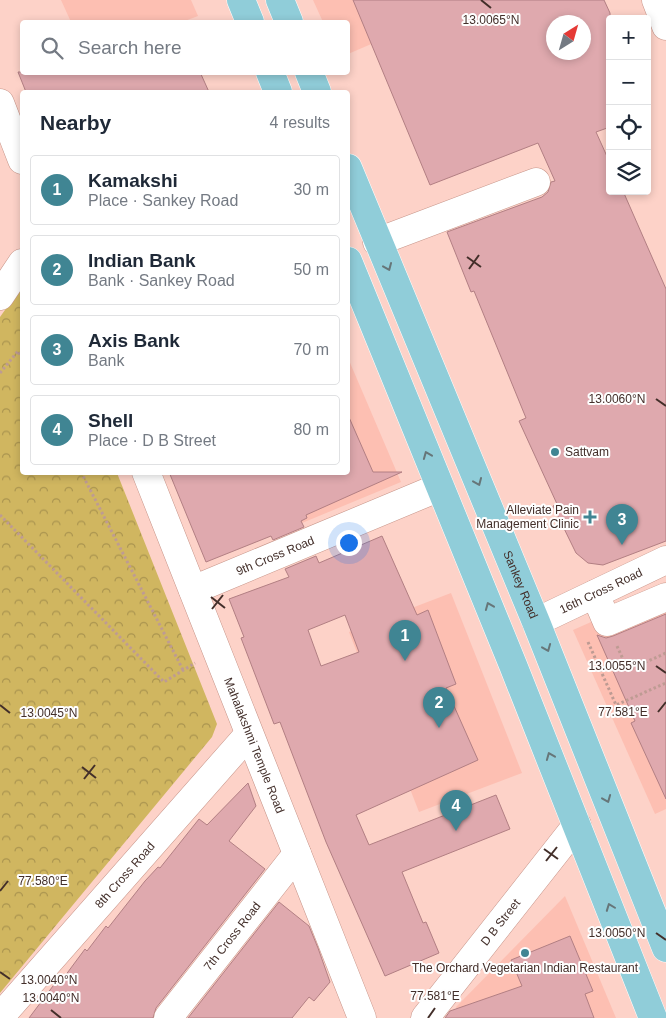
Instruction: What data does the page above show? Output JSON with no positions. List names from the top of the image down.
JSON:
{
  "streets": {
    "main road": ["Sankey Road"],
    "street": [
      "9th Cross Road",
      "16th Cross Road",
      "Mahalakshmi Temple Road",
      "8th Cross Road",
      "D B Street",
      "7th Cross Road"
    ]
  },
  "crossings": [
    ["9th Cross Road", "Mahalakshmi Temple Road"],
    ["Sankey Road", "16th Cross Road"],
    ["Mahalakshmi Temple Road", "8th Cross Road"],
    ["Mahalakshmi Temple Road", "7th Cross Road"]
  ],
  "places": {
    "other": ["Sattvam", "The Orchard Vegetarian Indian Restaurant"],
    "health": ["Alleviate Pain Management Clinic"]
  },
  "north": "top right",
  "page": {
    "map_buttons": ["+", "−"],
    "search": "Search here",
    "heading": ["Nearby", "4 results"],
    "list": [
      {
        "mark": "1",
        "name": "Kamakshi",
        "note": "Place · Sankey Road",
        "value": "30 m"
      },
      {
        "mark": "2",
        "name": "Indian Bank",
        "note": "Bank · Sankey Road",
        "value": "50 m"
      },
      {
        "mark": "3",
        "name": "Axis Bank",
        "note": "Bank",
        "value": "70 m"
      },
      {
        "mark": "4",
        "name": "Shell",
        "note": "Place · D B Street",
        "value": "80 m"
      }
    ],
    "pins": [
      "3",
      "1",
      "2",
      "4"
    ]
  },
  "coordinates": [
    "13.0065°N",
    "13.0060°N",
    "13.0055°N",
    "77.581°E",
    "13.0045°N",
    "77.580°E",
    "13.0050°N",
    "13.0040°N"
  ]
}
